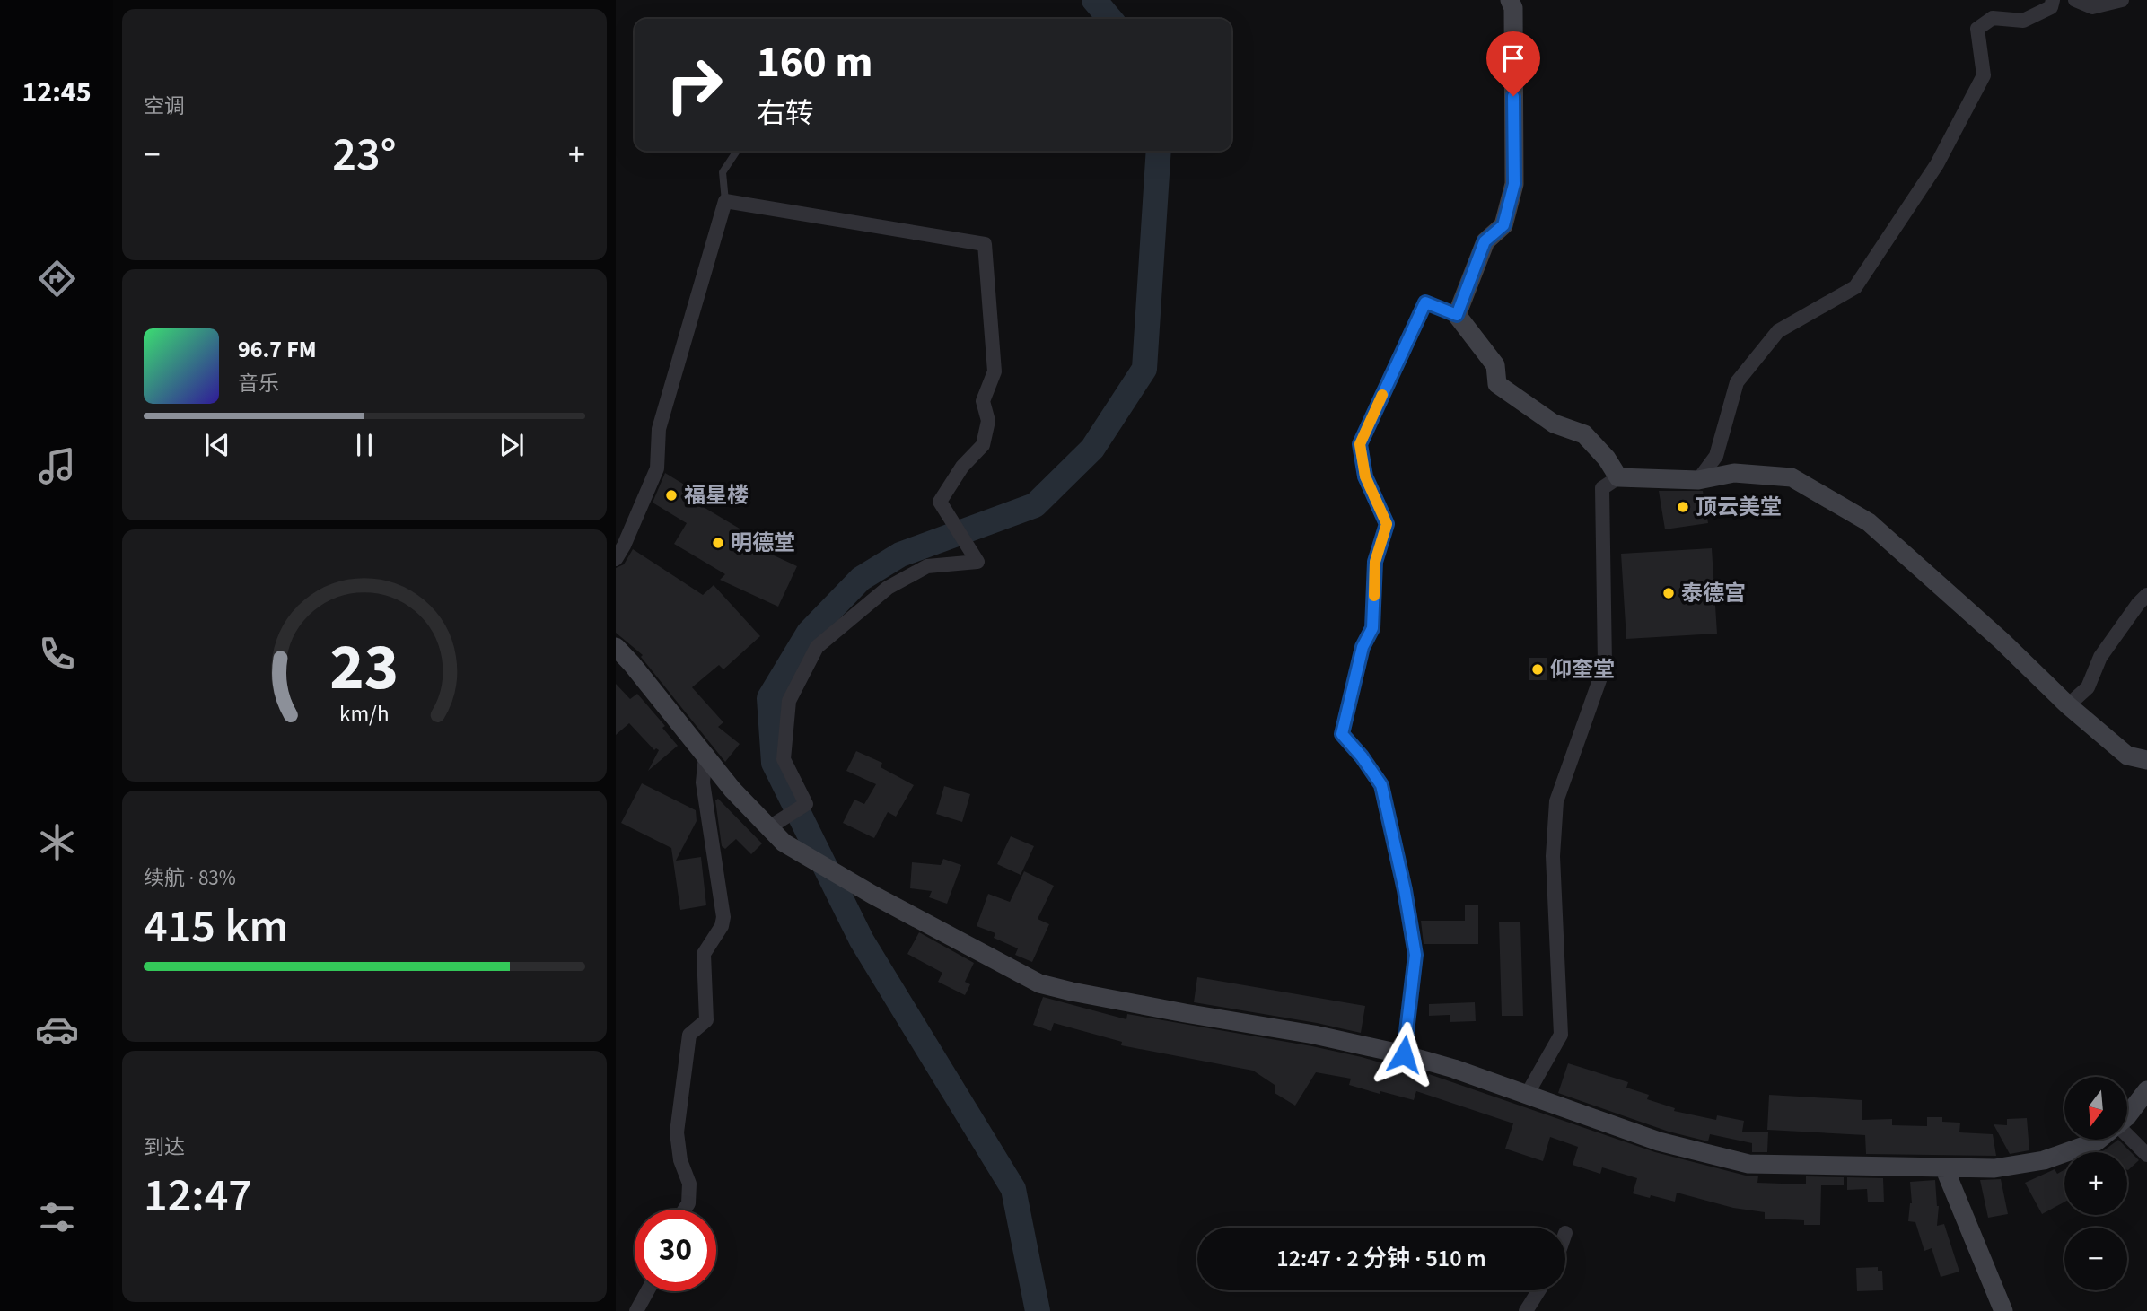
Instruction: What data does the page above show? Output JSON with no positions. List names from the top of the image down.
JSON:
{
  "places": [
    "福星楼",
    "顶云美堂",
    "明德堂",
    "泰德宫",
    "仰奎堂"
  ],
  "north": "bottom",
  "page": {
    "tabs": "12:45",
    "tile": [
      "空调",
      ["续航 · 83%", "415 km"],
      ["到达", "12:47"]
    ],
    "turn": ["160 m", "右转"],
    "heat": ["−", "23°", "+"],
    "song": ["96.7 FM", "音乐"],
    "map_buttons": ["+", "−"],
    "limit": "30",
    "trip": "12:47 · 2 分钟 · 510 m",
    "gauge": ["23", "km/h"]
  }
}
